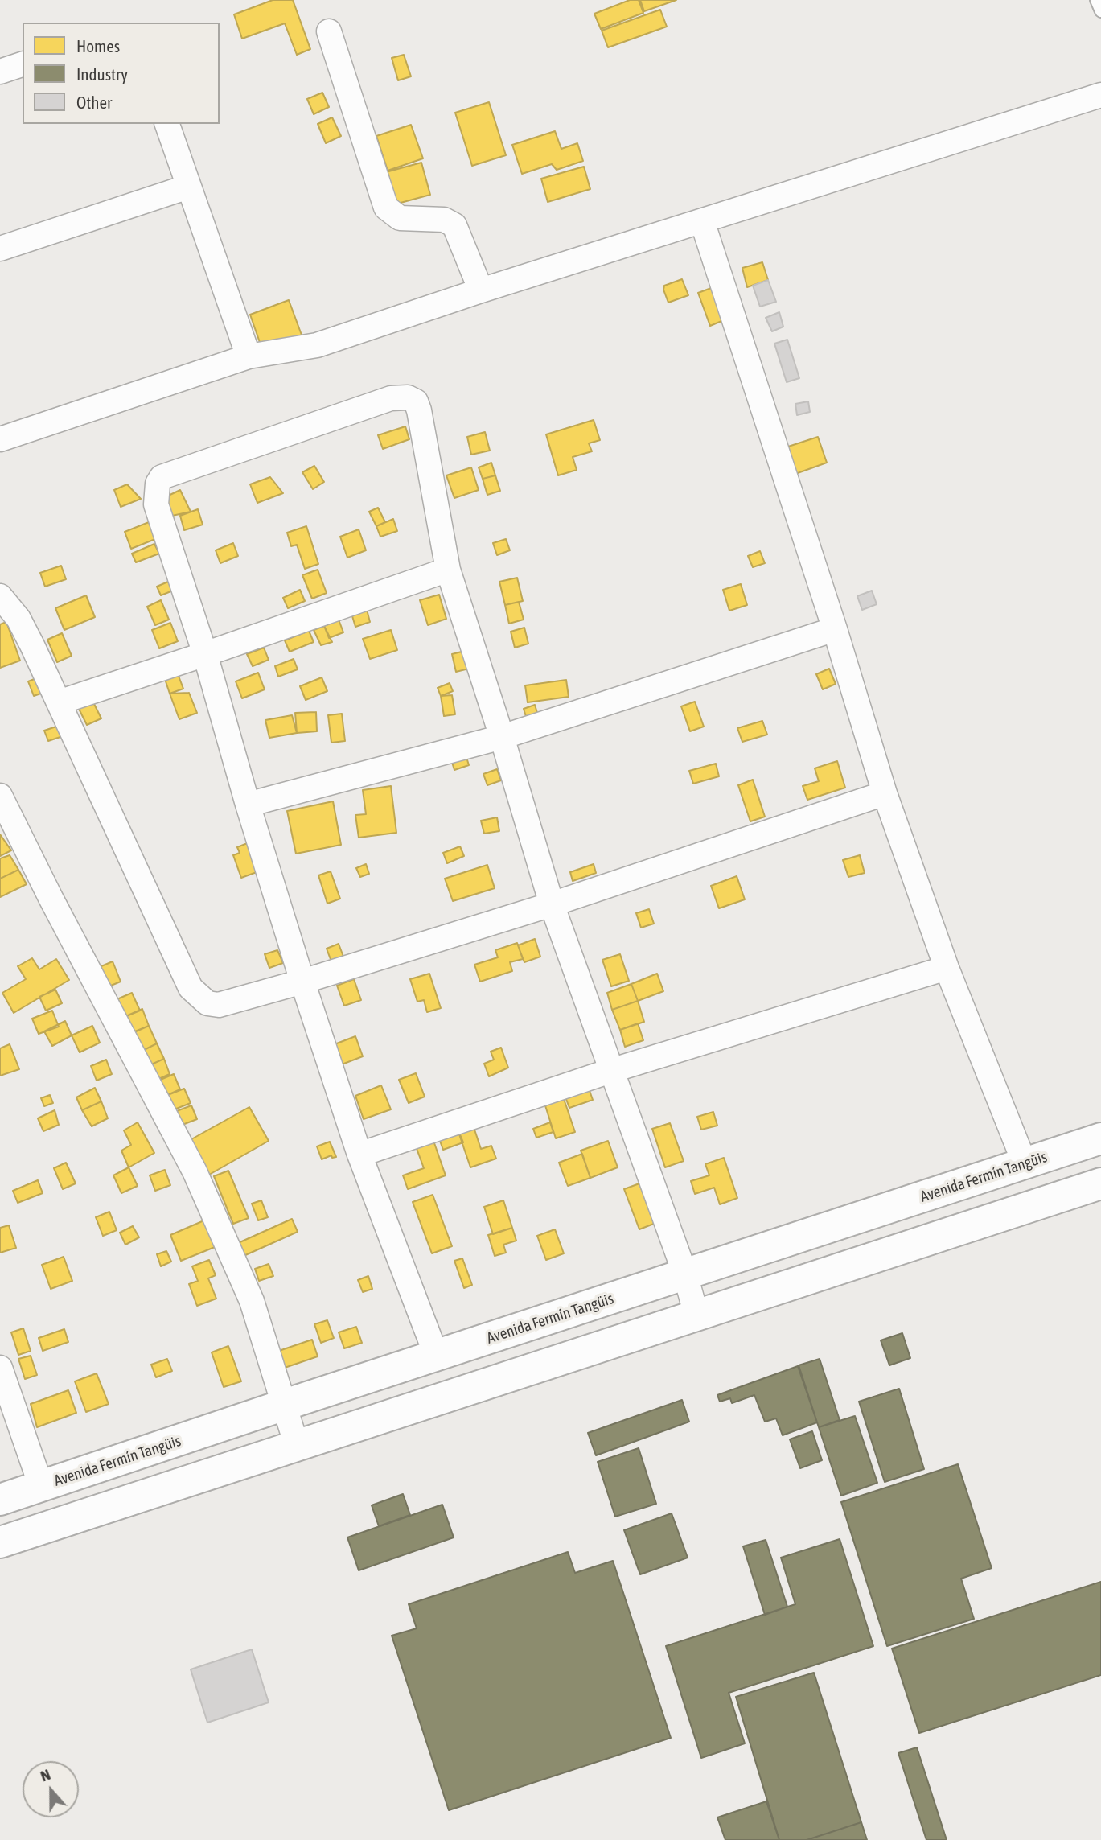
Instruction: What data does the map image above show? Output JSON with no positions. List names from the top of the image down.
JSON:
{
  "streets": {
    "main road": ["Avenida Fermín Tangüis"]
  },
  "legend": ["Homes", "Industry", "Other"],
  "north": "top"
}
